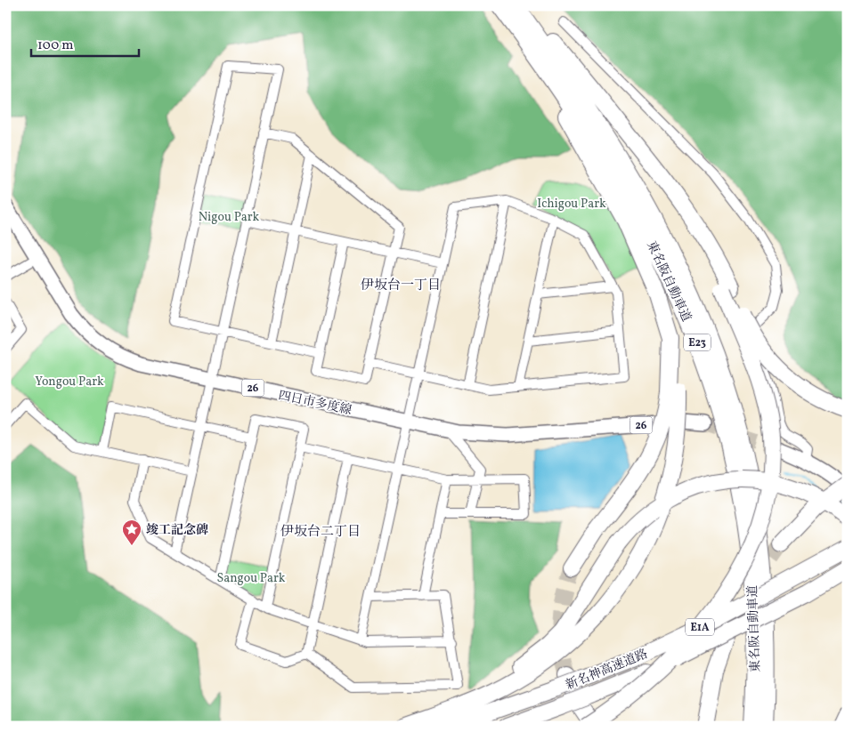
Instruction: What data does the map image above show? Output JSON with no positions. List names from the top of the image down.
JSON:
{
  "streets": {
    "highway": [
      "東名阪自動車道",
      "E23",
      "E1A",
      "新名神高速道路"
    ],
    "main road": ["26", "四日市多度線"]
  },
  "districts": ["伊坂台一丁目", "伊坂台二丁目"],
  "parks": [
    "Ichigou Park",
    "Nigou Park",
    "Yongou Park",
    "Sangou Park"
  ],
  "places": {
    "place": ["竣工記念碑"]
  },
  "scale_bar": "100 m"
}
